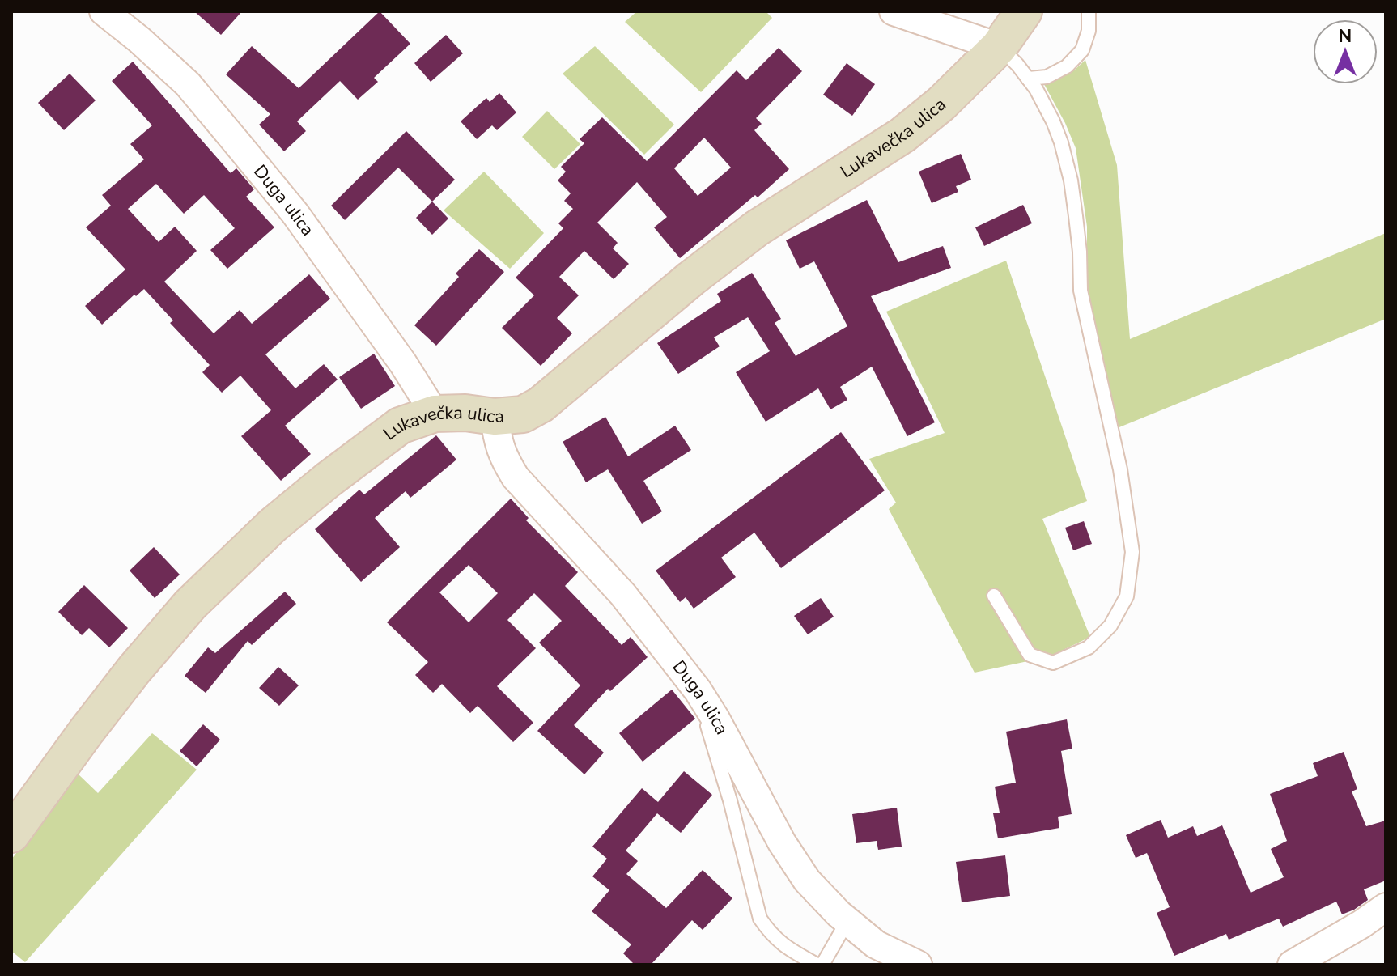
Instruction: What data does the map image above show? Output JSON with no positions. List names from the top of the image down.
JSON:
{
  "streets": {
    "street": ["Lukavečka ulica", "Duga ulica"]
  },
  "crossings": [
    ["Lukavečka ulica", "Duga ulica"]
  ],
  "north": "top"
}
